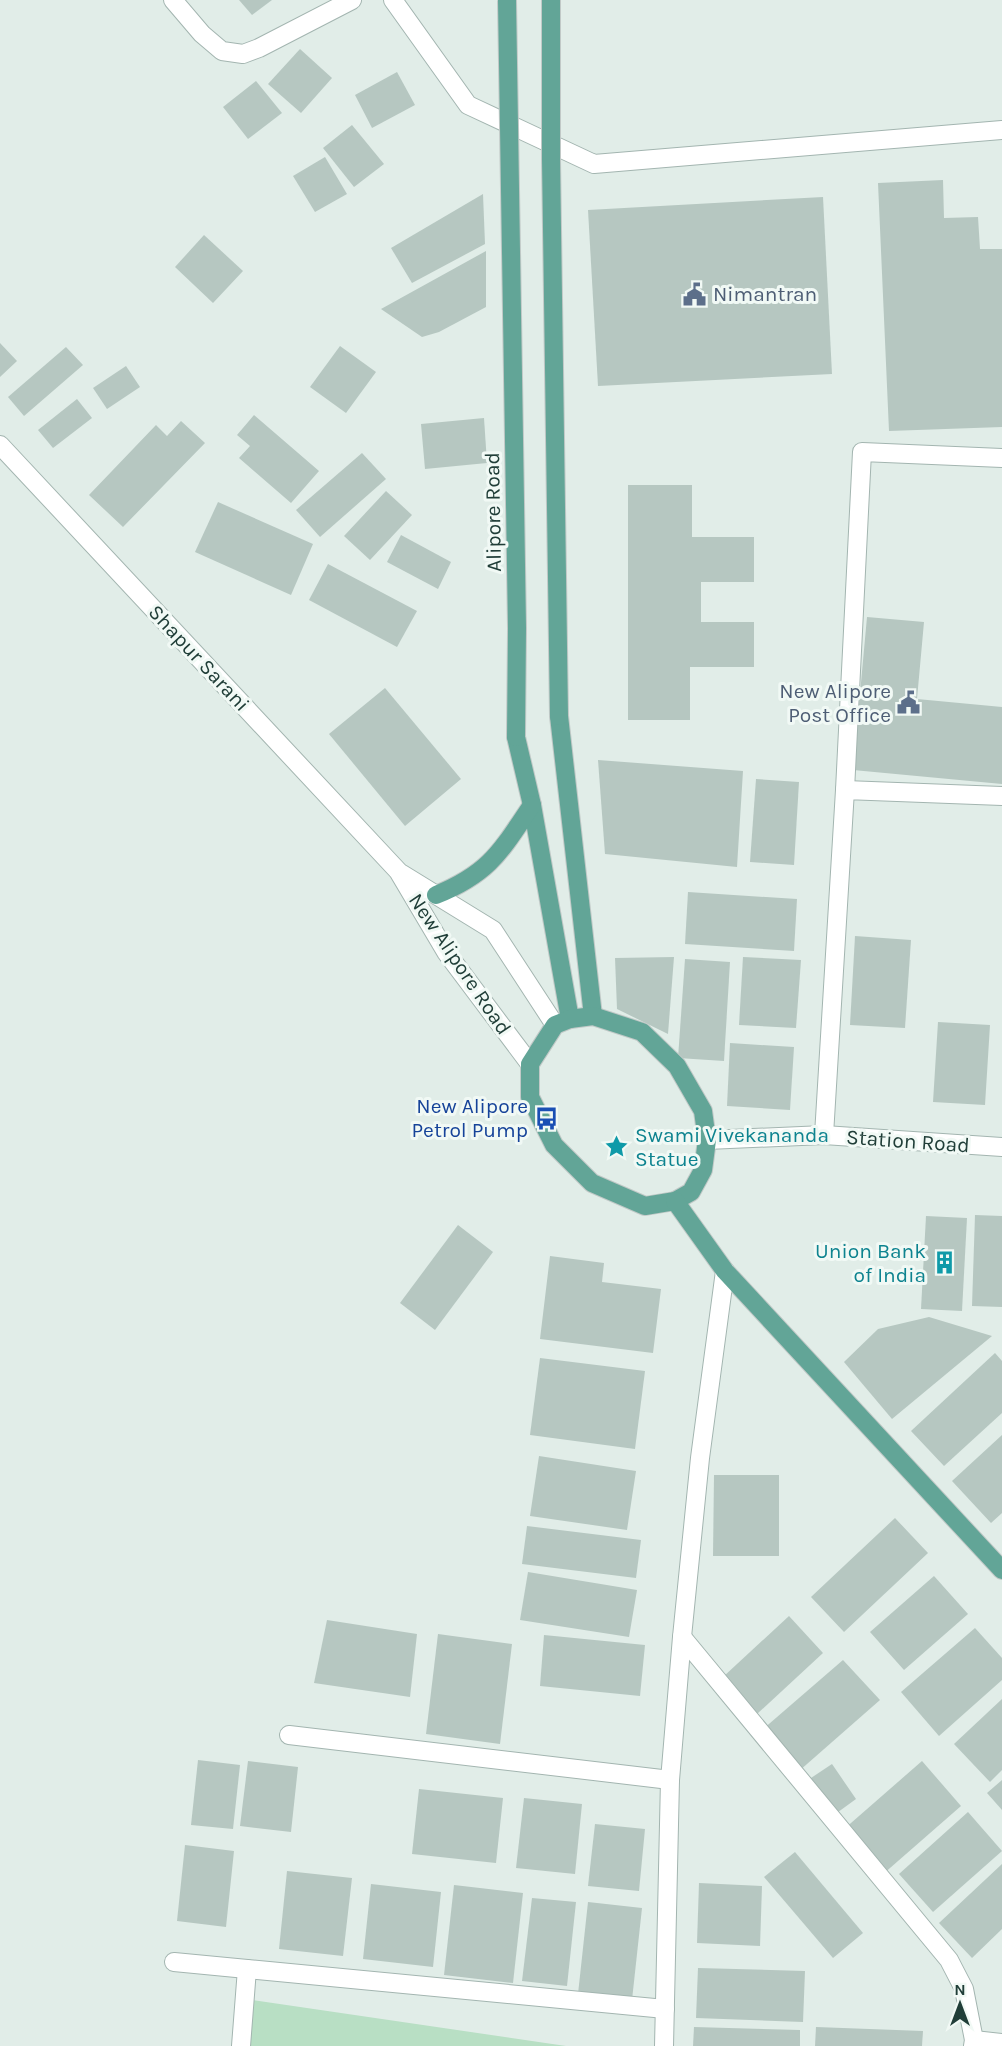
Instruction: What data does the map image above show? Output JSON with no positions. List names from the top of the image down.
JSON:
{
  "streets": {
    "main road": ["Alipore Road"],
    "street": ["Shapur Sarani", "New Alipore Road", "Station Road"]
  },
  "crossings": [
    ["Alipore Road", "New Alipore Road"],
    ["Alipore Road", "Station Road"],
    ["Shapur Sarani", "New Alipore Road"],
    ["New Alipore Road", "Station Road"]
  ],
  "places": {
    "public building": ["Nimantran", "New Alipore Post Office"],
    "bus stop": ["New Alipore Petrol Pump"],
    "place": ["Swami Vivekananda Statue"],
    "building": ["Union Bank of India"]
  },
  "north": "top"
}
